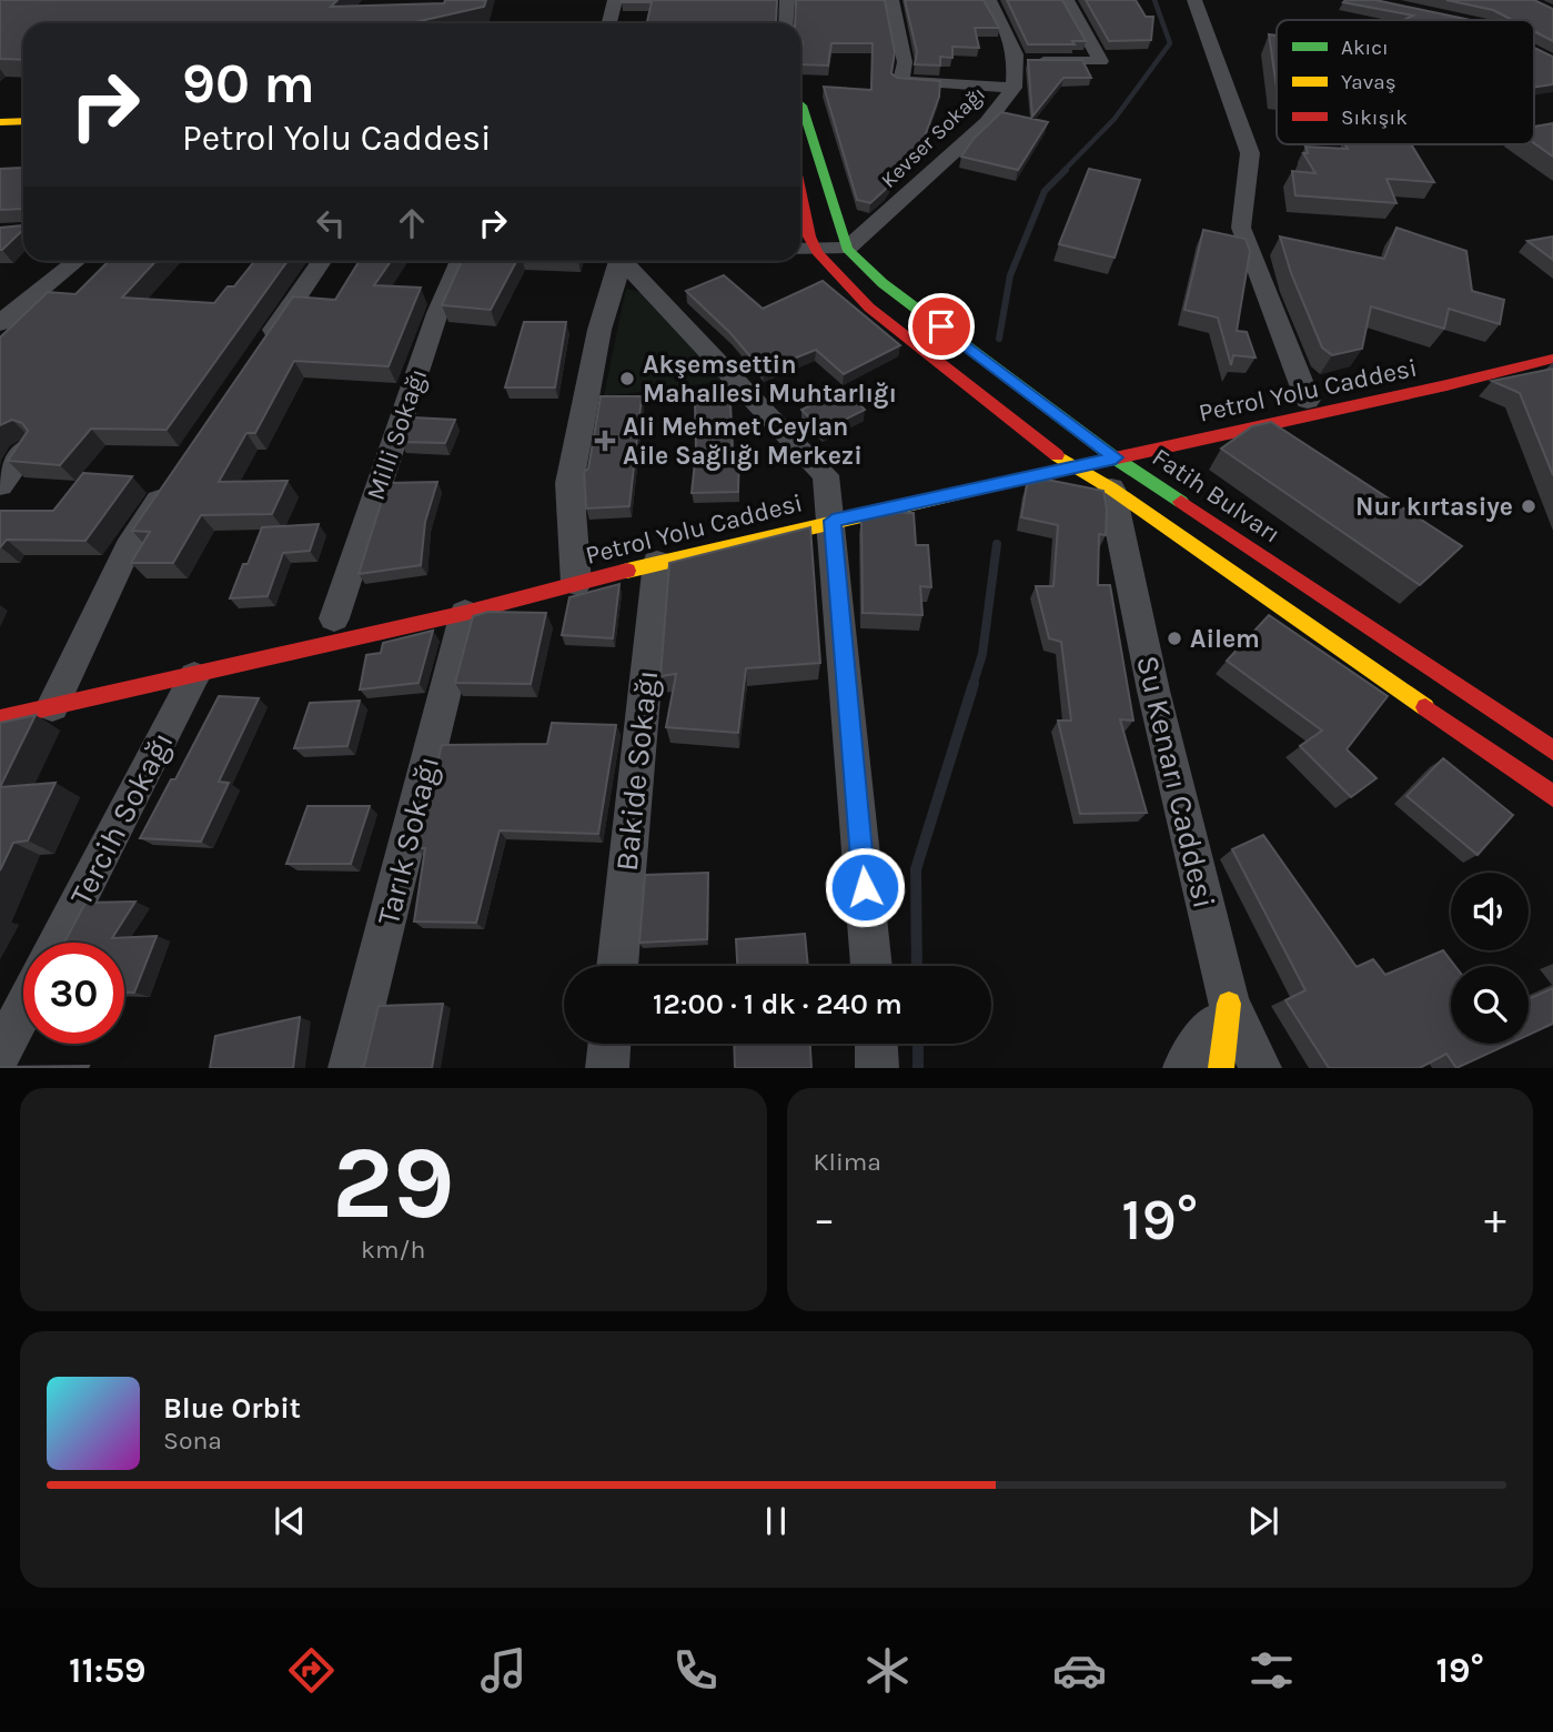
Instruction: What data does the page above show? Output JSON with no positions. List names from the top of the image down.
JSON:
{
  "streets": {
    "main road": ["Petrol Yolu Caddesi", "Fatih Bulvarı"],
    "street": [
      "Kevser Sokağı",
      "Milli Sokağı",
      "Bakide Sokağı",
      "Su Kenarı Caddesi",
      "Tercih Sokağı",
      "Tarık Sokağı"
    ]
  },
  "crossings": [
    ["Kevser Sokağı", "Fatih Bulvarı"],
    ["Petrol Yolu Caddesi", "Fatih Bulvarı"],
    ["Petrol Yolu Caddesi", "Bakide Sokağı"],
    ["Petrol Yolu Caddesi", "Su Kenarı Caddesi"],
    ["Petrol Yolu Caddesi", "Tercih Sokağı"],
    ["Petrol Yolu Caddesi", "Tarık Sokağı"],
    ["Fatih Bulvarı", "Su Kenarı Caddesi"]
  ],
  "places": {
    "other": ["Akşemsettin Mahallesi Muhtarlığı", "Nur kırtasiye", "Ailem"],
    "health": ["Ali Mehmet Ceylan Aile Sağlığı Merkezi"]
  },
  "legend": ["Akıcı", "Yavaş", "Sıkışık"],
  "page": {
    "turn": ["90 m", "Petrol Yolu Caddesi"],
    "limit": "30",
    "trip": "12:00 · 1 dk · 240 m",
    "tile": [
      ["29", "km/h"],
      "Klima"
    ],
    "heat": ["−", "19°", "+"],
    "song": ["Blue Orbit", "Sona"],
    "tabs": ["11:59", "19°"]
  }
}
